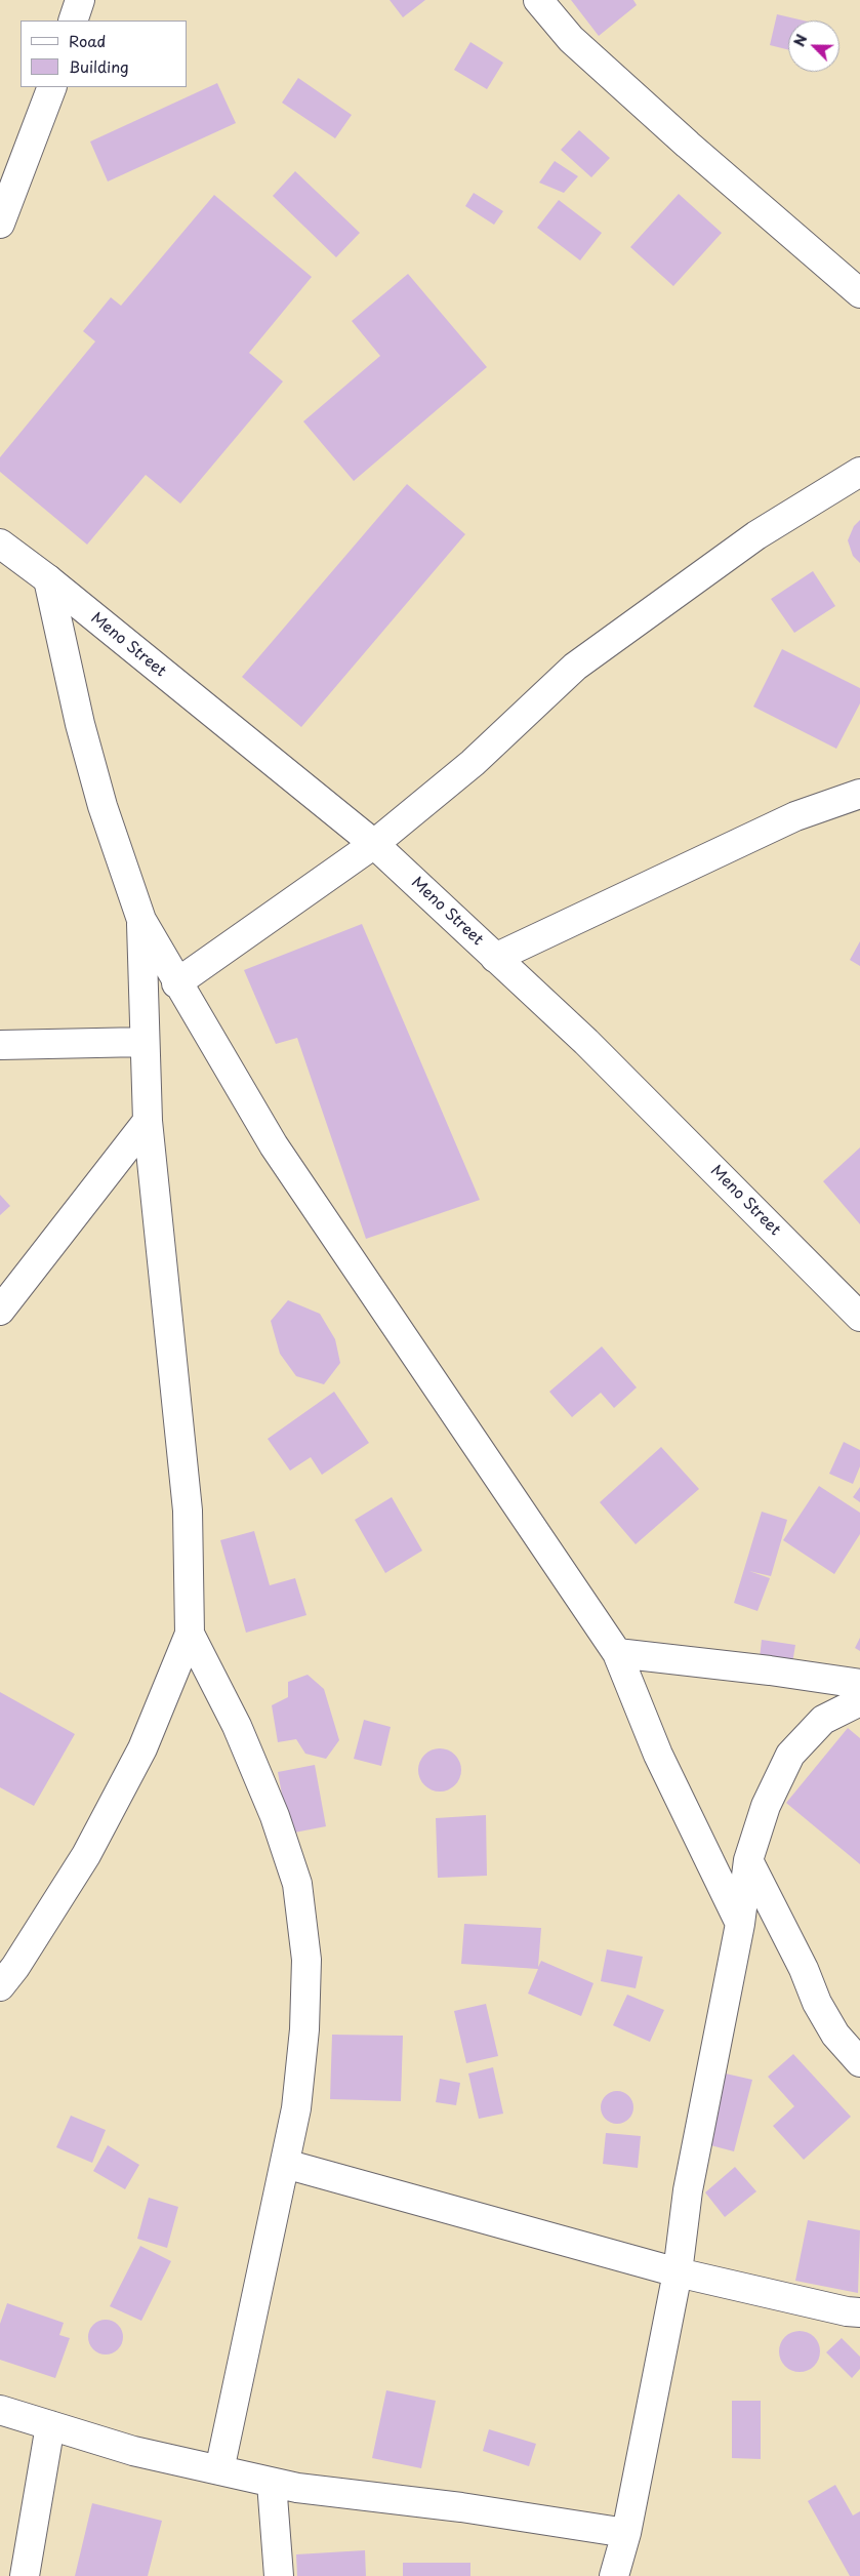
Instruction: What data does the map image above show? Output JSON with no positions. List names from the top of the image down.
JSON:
{
  "streets": {
    "street": ["Meno Street"]
  },
  "legend": ["Road", "Building"],
  "north": "top left"
}
